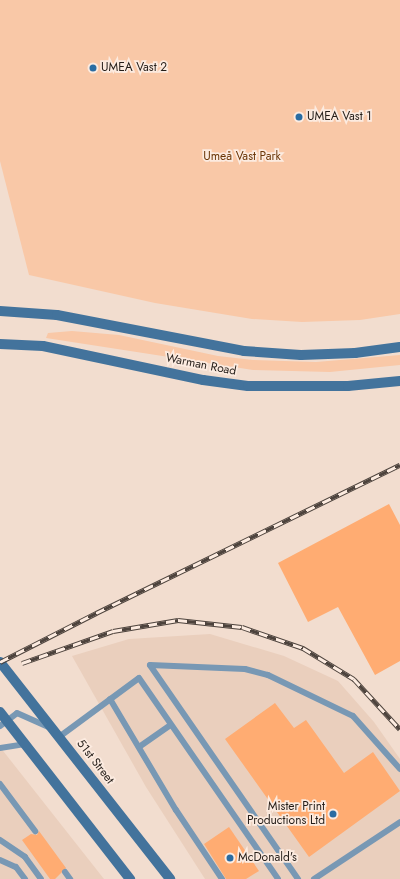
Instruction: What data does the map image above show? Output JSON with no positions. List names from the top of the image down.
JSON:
{
  "streets": {
    "main road": ["Warman Road", "51st Street"]
  },
  "parks": ["Umeå Vast Park"],
  "places": [
    "UMEA Vast 2",
    "UMEA Vast 1",
    "Mister Print Productions Ltd",
    "McDonald's"
  ]
}
